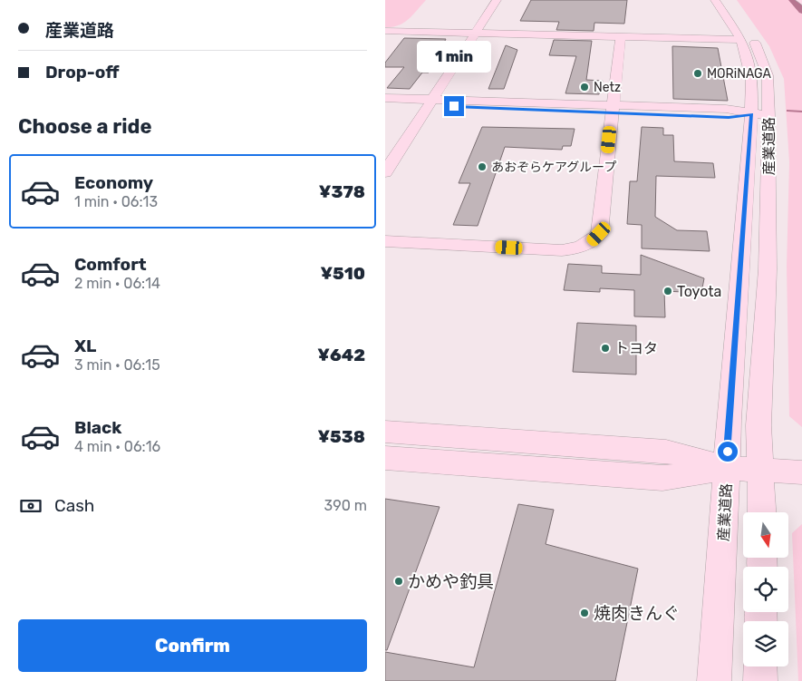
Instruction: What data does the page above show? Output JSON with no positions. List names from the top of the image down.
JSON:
{
  "streets": {
    "street": ["産業道路"]
  },
  "places": [
    "MORiNAGA",
    "Netz",
    "あおぞらケアグループ",
    "Toyota",
    "トヨタ",
    "かめや釣具",
    "焼肉きんぐ"
  ],
  "north": "bottom",
  "page": {
    "banner": ["産業道路", "Drop-off"],
    "bubble": "1 min",
    "heading": "Choose a ride",
    "list": [
      {
        "name": "Economy",
        "note": "1 min · 06:13",
        "value": "¥378"
      },
      {
        "name": "Comfort",
        "note": "2 min · 06:14",
        "value": "¥510"
      },
      {
        "name": "XL",
        "note": "3 min · 06:15",
        "value": "¥642"
      },
      {
        "name": "Black",
        "note": "4 min · 06:16",
        "value": "¥538"
      }
    ],
    "pay": ["Cash", "390 m"],
    "buttons": "Confirm"
  }
}
